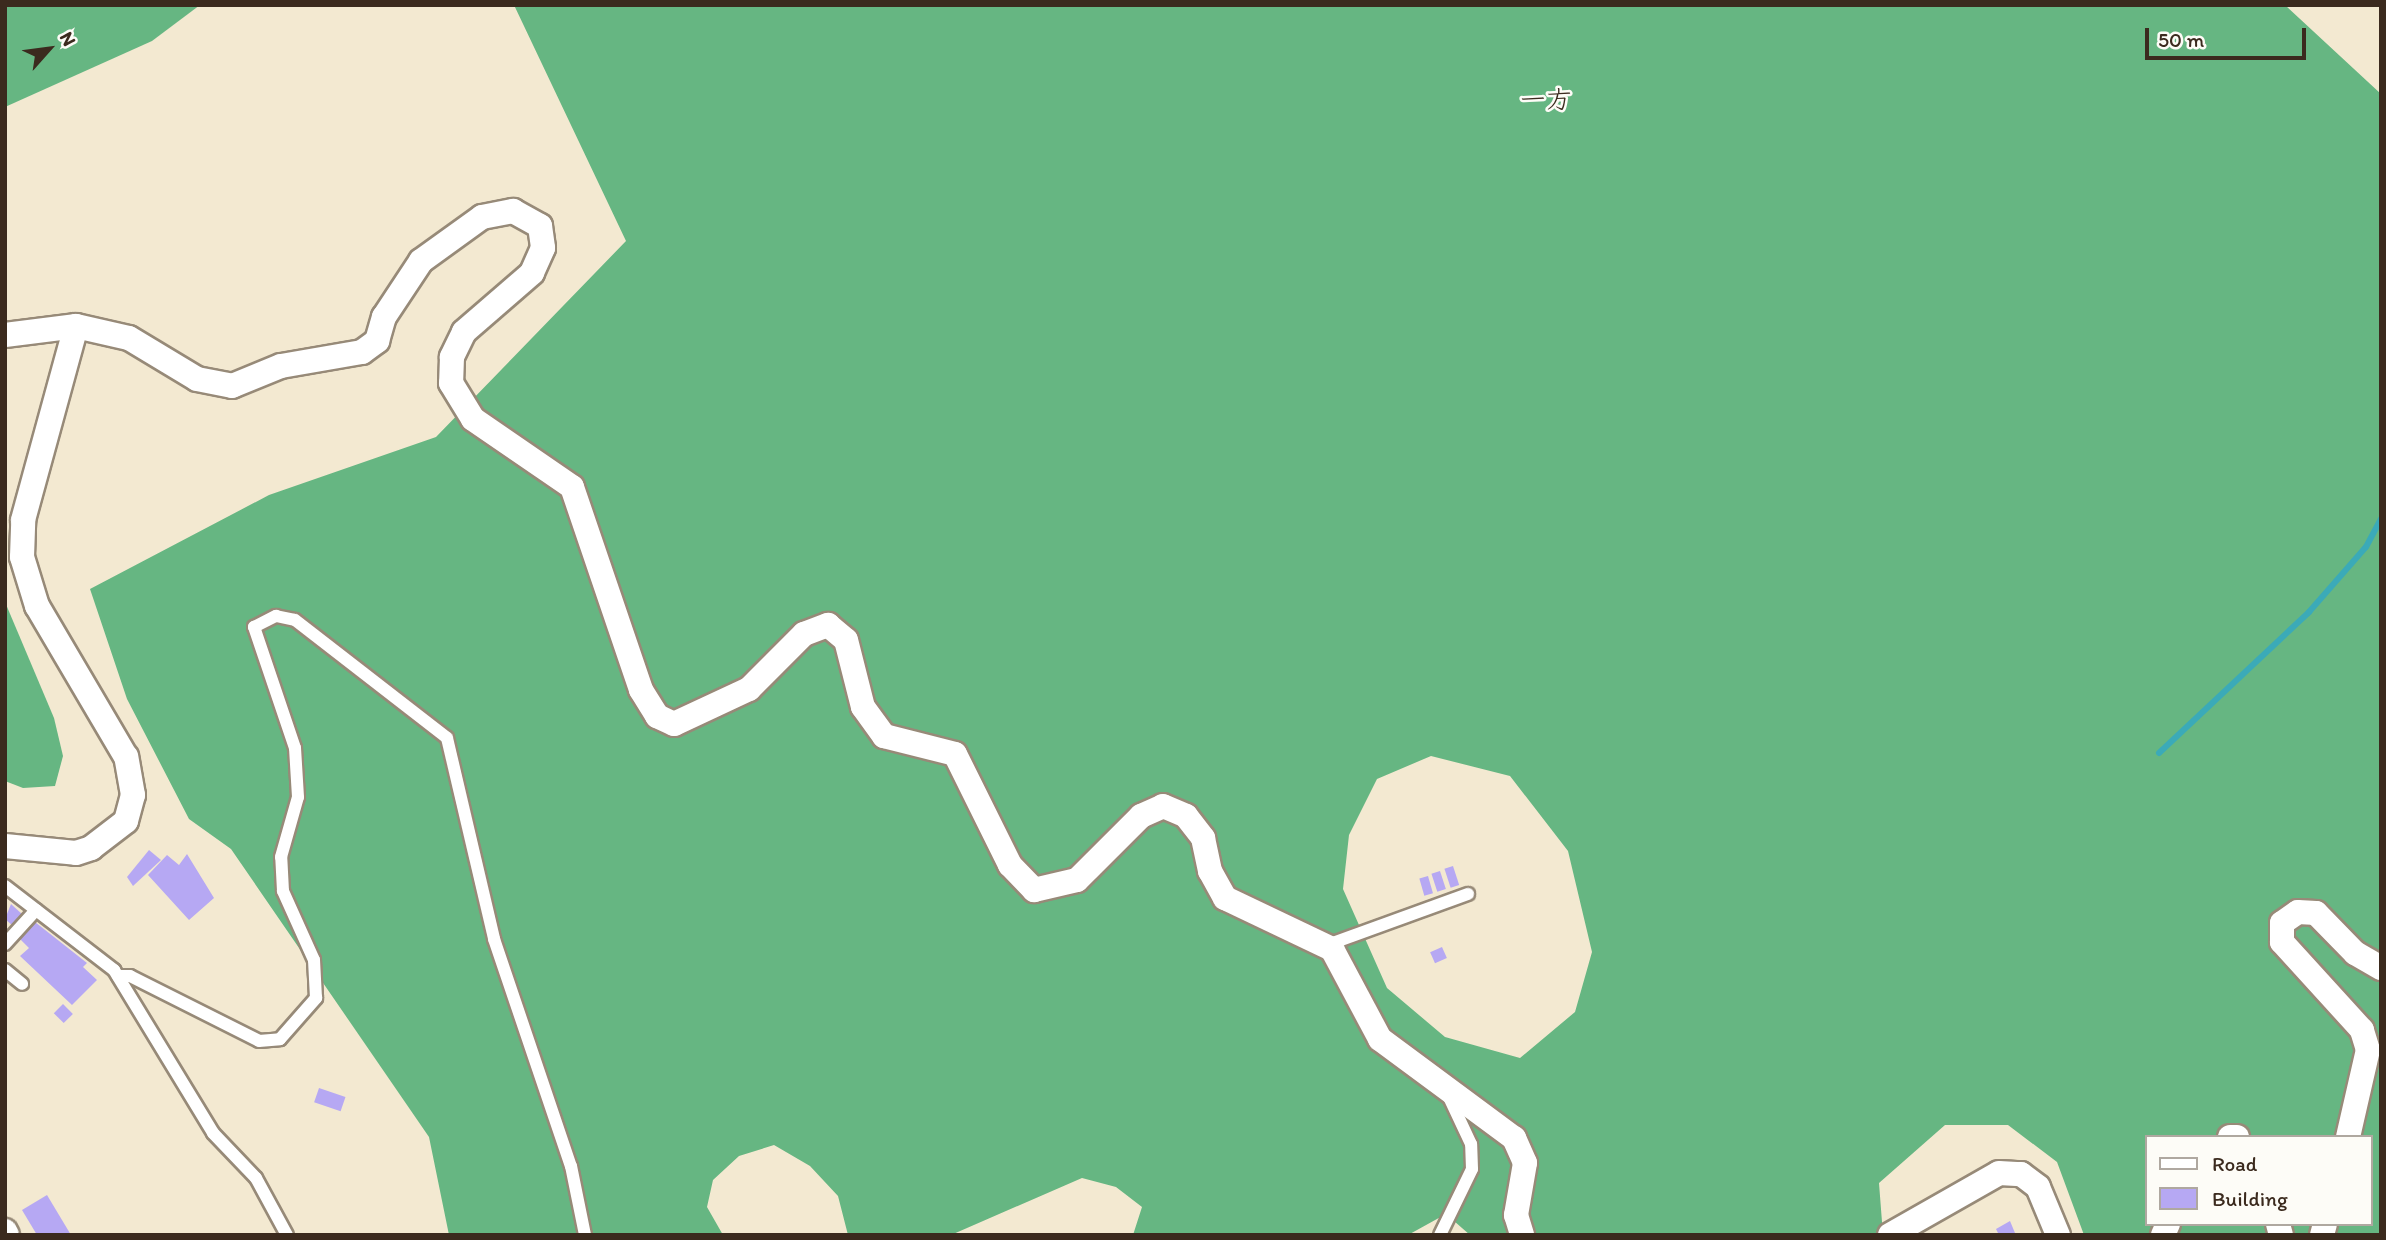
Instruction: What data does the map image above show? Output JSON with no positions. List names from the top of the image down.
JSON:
{
  "districts": ["一方"],
  "legend": ["Road", "Building"],
  "scale_bar": "50 m",
  "north": "top right"
}
